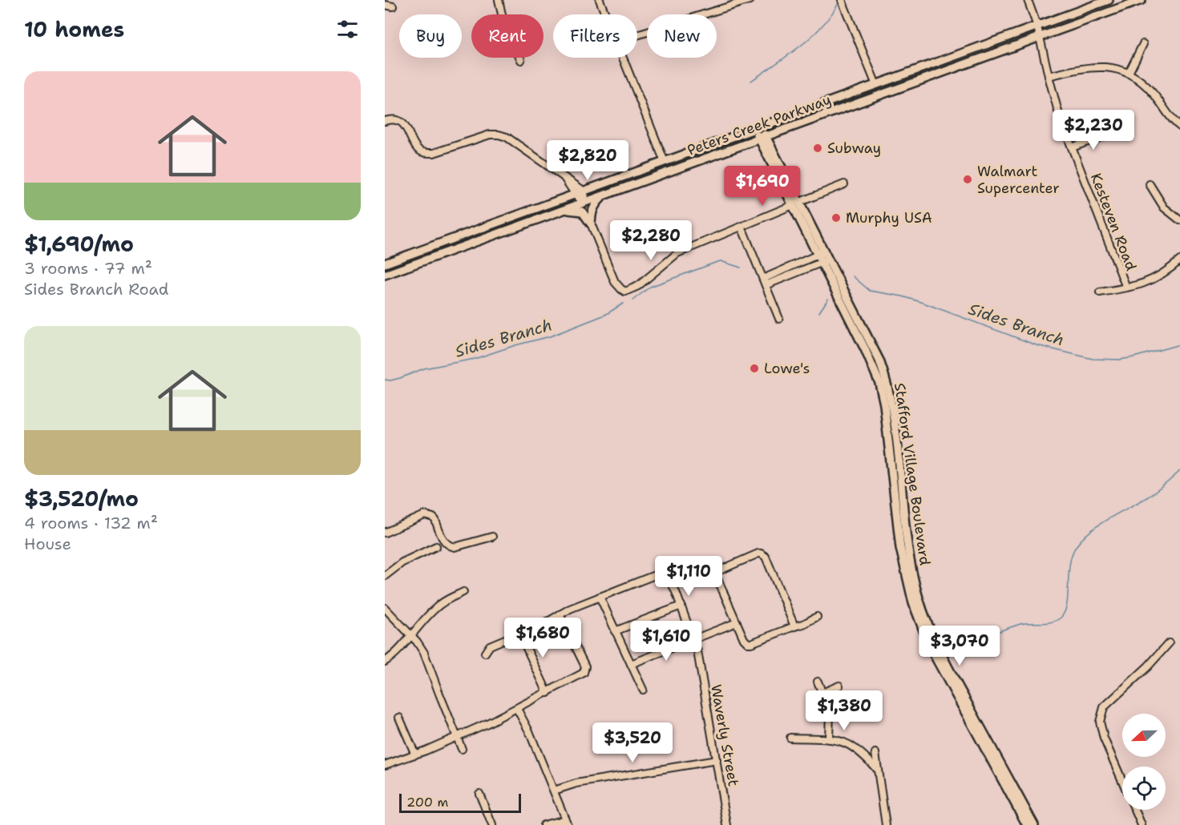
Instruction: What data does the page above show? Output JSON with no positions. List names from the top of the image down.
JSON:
{
  "streets": {
    "main road": ["Peters Creek Parkway", "Stafford Village Boulevard"],
    "street": ["Kesteven Road", "Waverly Street"]
  },
  "crossings": [
    ["Peters Creek Parkway", "Kesteven Road"],
    ["Peters Creek Parkway", "Stafford Village Boulevard"]
  ],
  "water": ["Sides Branch"],
  "places": [
    "Subway",
    "Walmart Supercenter",
    "Murphy USA",
    "Lowe's"
  ],
  "scale_bar": "200 m",
  "north": "left",
  "page": {
    "heading": "10 homes",
    "chip": [
      "Buy",
      "Rent",
      "Filters",
      "New"
    ],
    "list": [
      {
        "name": "$1,690/mo",
        "note": "3 rooms · 77 m² · Sides Branch Road"
      },
      {
        "name": "$3,520/mo",
        "note": "4 rooms · 132 m² · House"
      }
    ],
    "price": [
      "$2,230",
      "$2,820",
      "$1,690",
      "$2,280",
      "$1,110",
      "$1,680",
      "$1,610",
      "$3,070",
      "$1,380",
      "$3,520"
    ],
    "scale": "200 m"
  }
}
